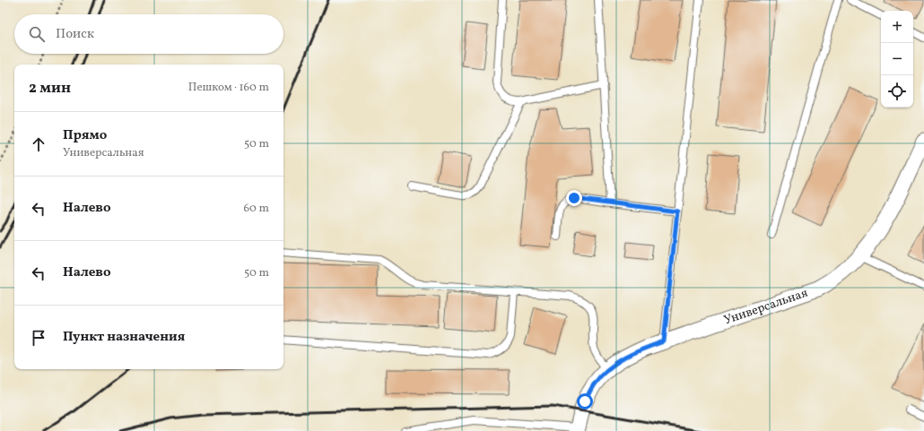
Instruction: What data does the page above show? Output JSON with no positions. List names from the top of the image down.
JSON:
{
  "streets": {
    "street": ["Универсальная"]
  },
  "page": {
    "map_buttons": ["+", "−"],
    "search": "Поиск",
    "heading": ["2 мин", "Пешком · 160 m"],
    "list": [
      ["Прямо", "Универсальная", "50 m"],
      ["Налево", "60 m"],
      ["Налево", "50 m"],
      "Пункт назначения"
    ]
  }
}
